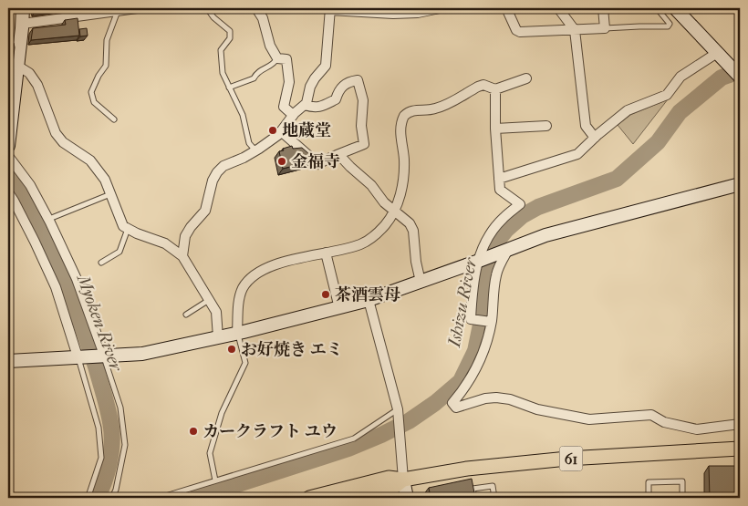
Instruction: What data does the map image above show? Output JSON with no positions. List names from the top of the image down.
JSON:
{
  "streets": {
    "main road": ["61"]
  },
  "water": ["Ishizu River", "Myoken River"],
  "places": [
    "地蔵堂",
    "金福寺",
    "茶酒雲母",
    "お好焼き エミ",
    "カークラフト ユウ"
  ]
}
